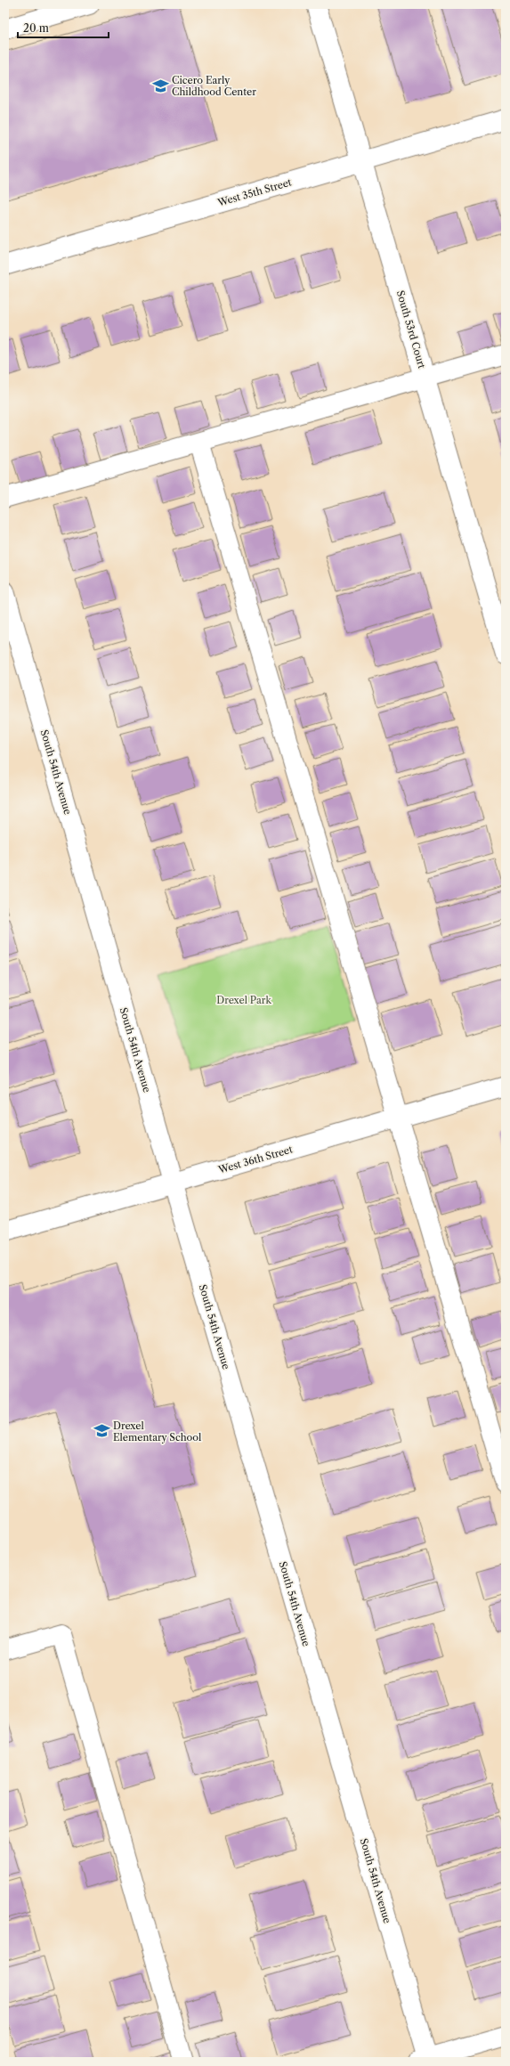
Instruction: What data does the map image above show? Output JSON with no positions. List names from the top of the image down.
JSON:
{
  "streets": {
    "street": [
      "West 35th Street",
      "South 53rd Court",
      "South 54th Avenue",
      "West 36th Street"
    ]
  },
  "crossings": [
    ["West 35th Street", "South 53rd Court"],
    ["South 54th Avenue", "West 36th Street"]
  ],
  "parks": ["Drexel Park"],
  "places": {
    "school or university": ["Cicero Early Childhood Center", "Drexel Elementary School"]
  },
  "scale_bar": "20 m"
}
